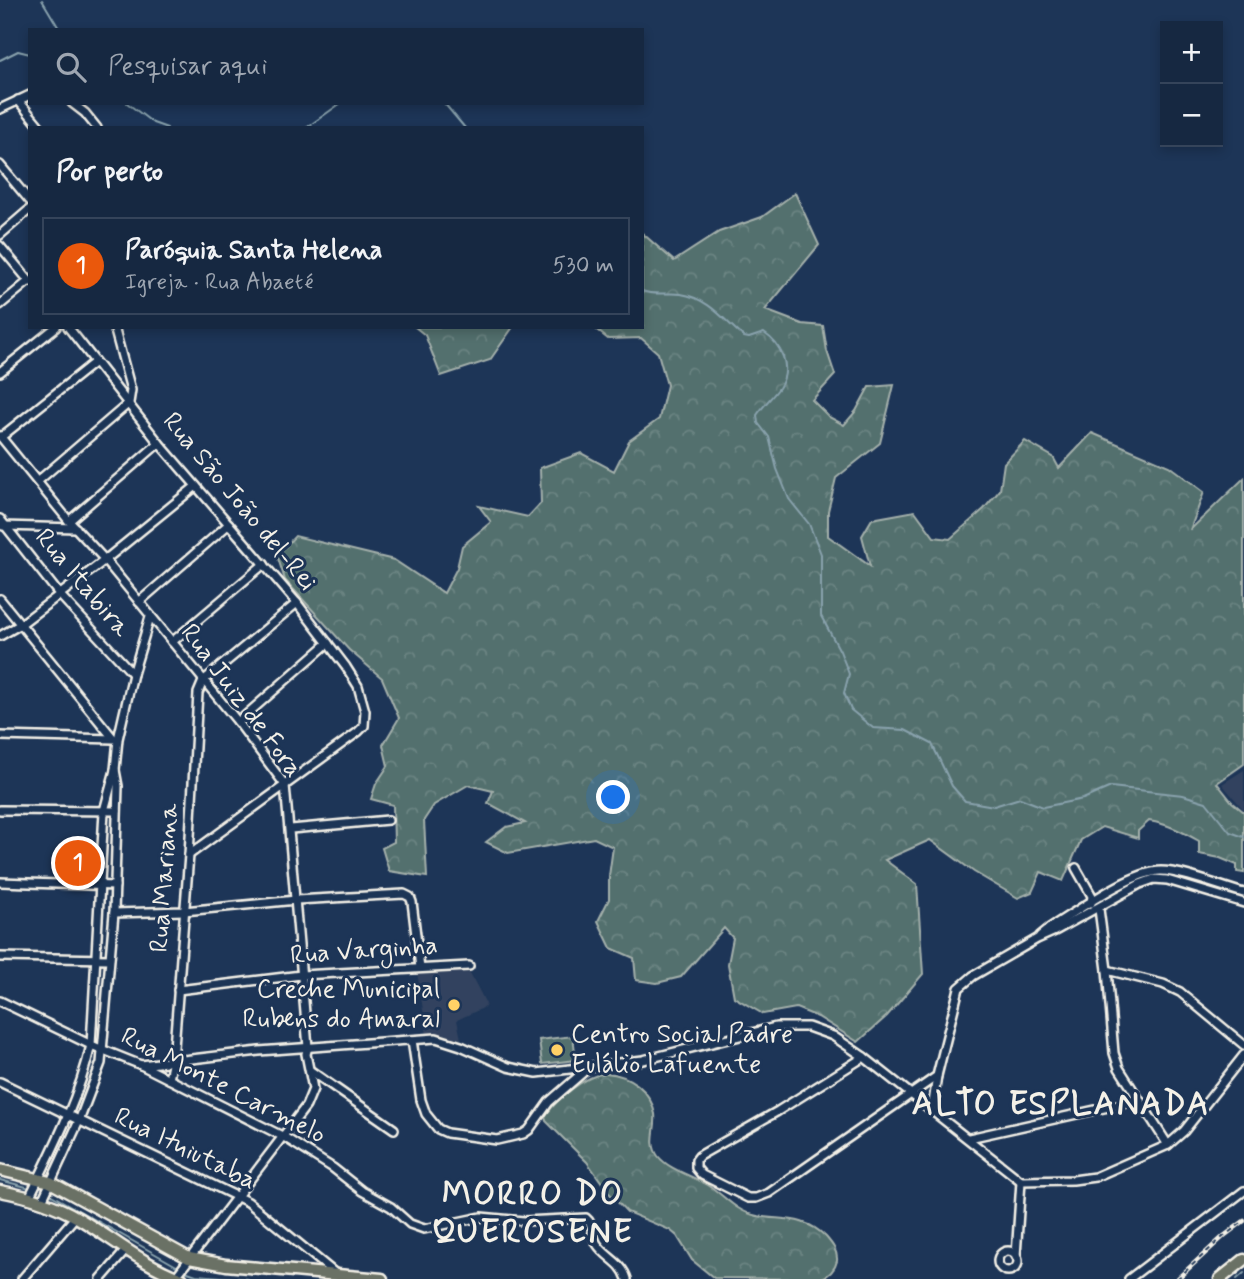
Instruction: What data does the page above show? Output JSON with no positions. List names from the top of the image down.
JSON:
{
  "streets": {
    "street": [
      "Rua São João del-Rei",
      "Rua Itabira",
      "Rua Juiz de Fora",
      "Rua Mariana",
      "Rua Varginha",
      "Rua Monte Carmelo",
      "Rua Ituiutaba"
    ]
  },
  "crossings": [
    ["Rua São João del-Rei", "Rua Juiz de Fora"],
    ["Rua Juiz de Fora", "Rua Mariana"],
    ["Rua Juiz de Fora", "Rua Varginha"],
    ["Rua Juiz de Fora", "Rua Monte Carmelo"],
    ["Rua Juiz de Fora", "Rua Ituiutaba"],
    ["Rua Mariana", "Rua Varginha"],
    ["Rua Mariana", "Rua Monte Carmelo"]
  ],
  "districts": ["ALTO ESPLANADA", "MORRO DO QUEROSENE"],
  "places": ["Creche Municipal Rubens do Amaral", "Centro Social Padre Eulálio Lafuente"],
  "page": {
    "map_buttons": ["+", "−"],
    "search": "Pesquisar aqui",
    "heading": "Por perto",
    "list": [
      {
        "mark": "1",
        "name": "Paróquia Santa Helena",
        "note": "Igreja · Rua Abaeté",
        "value": "530 m"
      }
    ],
    "pins": "1"
  }
}
